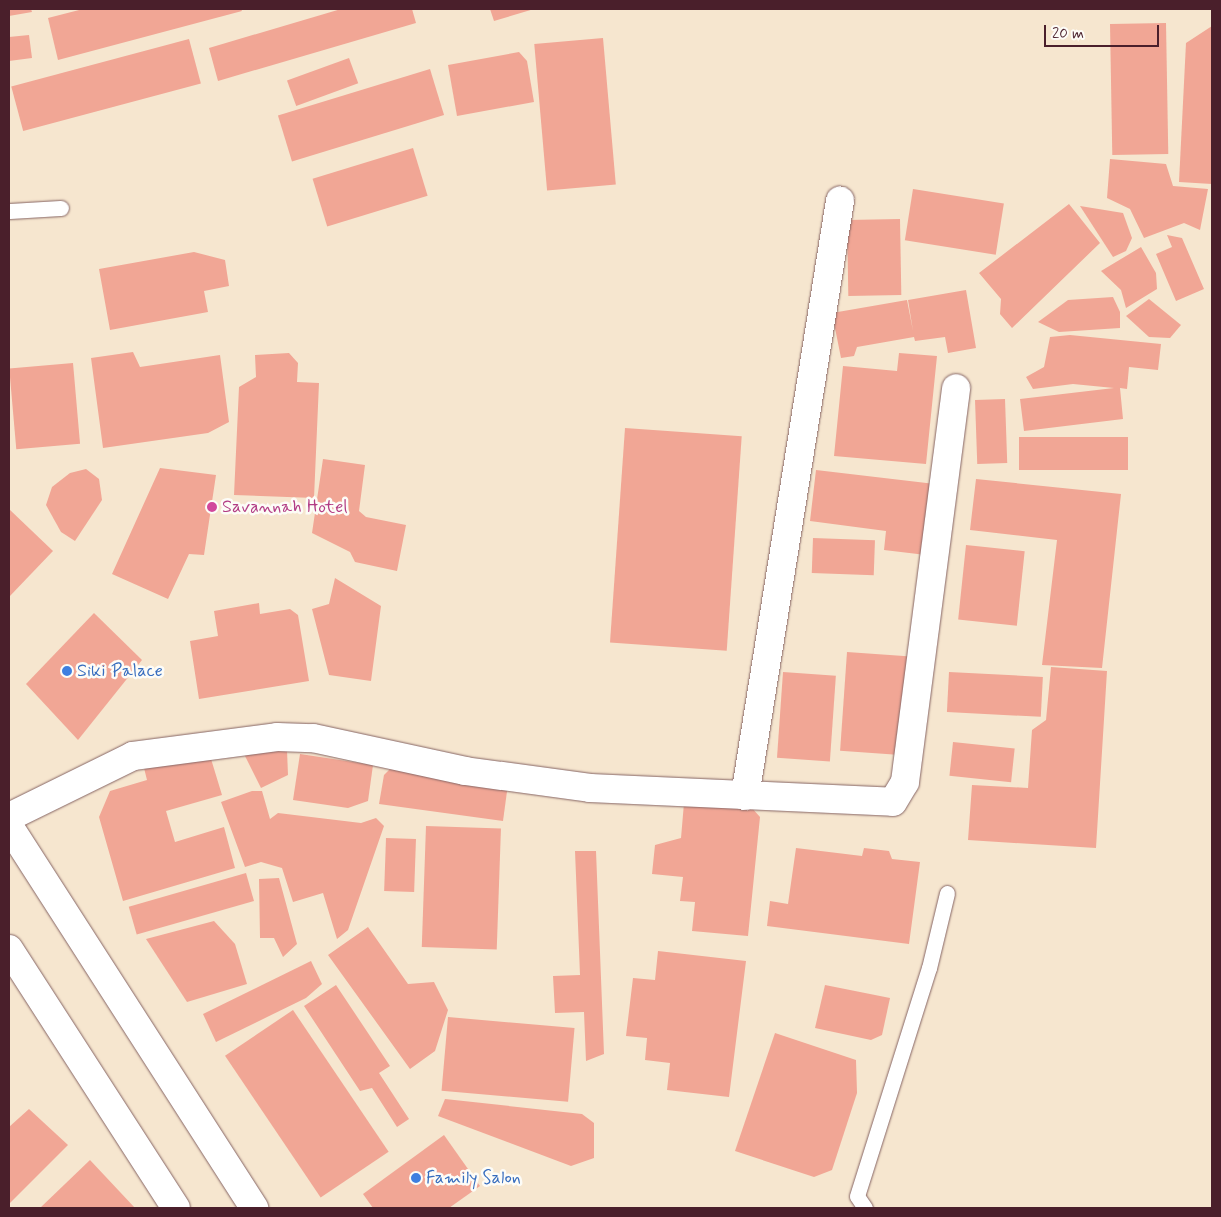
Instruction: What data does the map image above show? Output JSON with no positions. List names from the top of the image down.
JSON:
{
  "places": ["Savannah Hotel", "Siki Palace", "Family Salon"],
  "scale_bar": "20 m"
}
